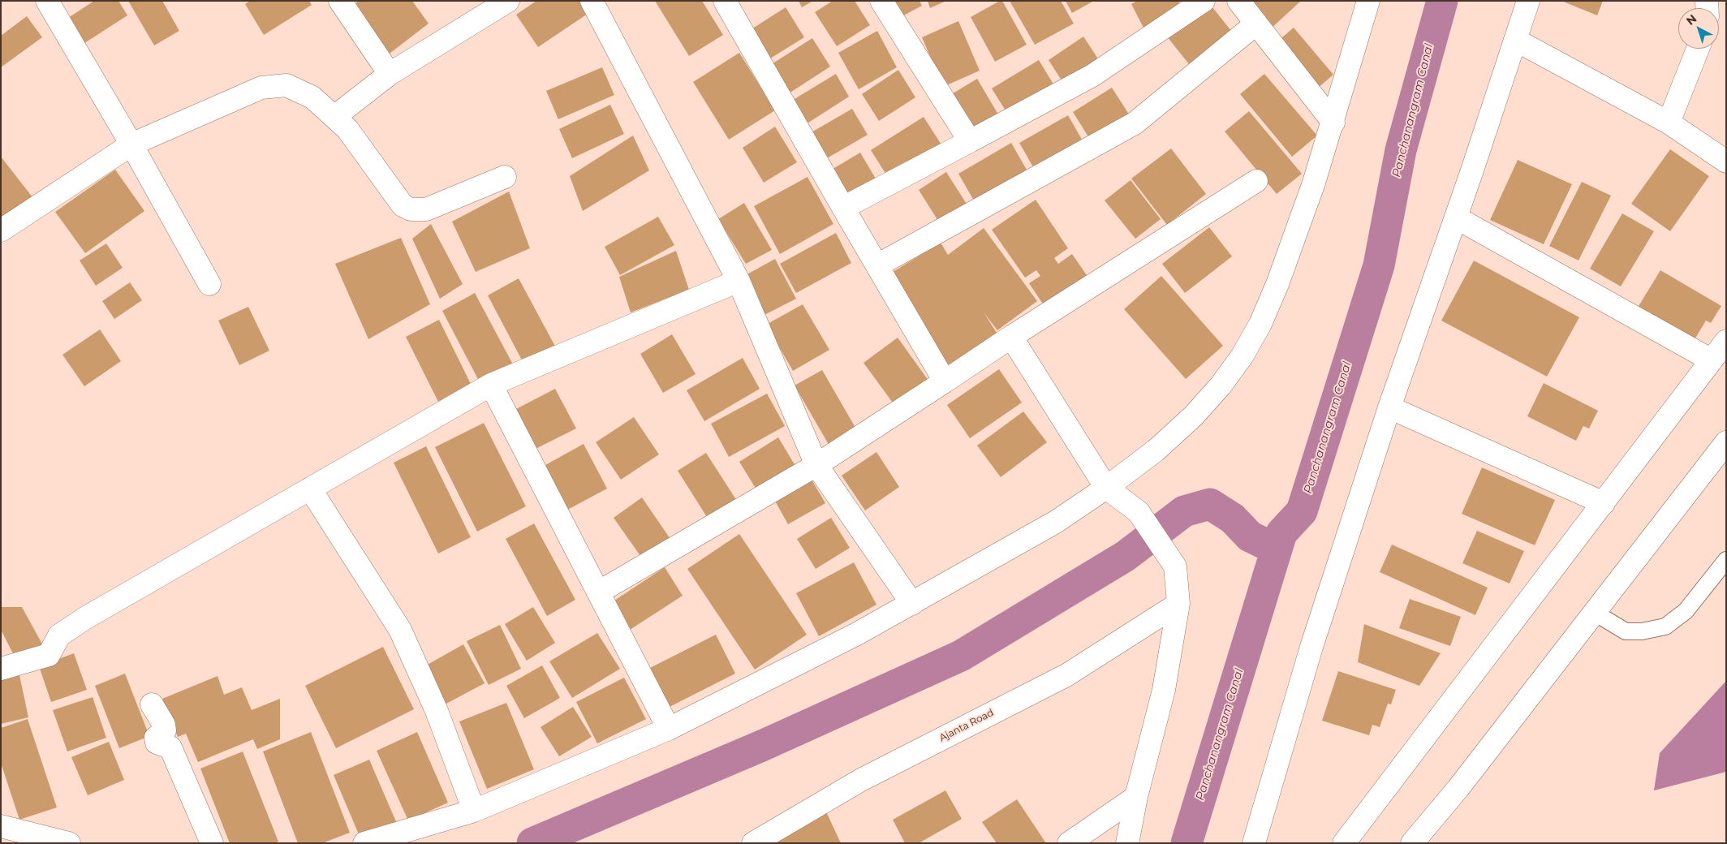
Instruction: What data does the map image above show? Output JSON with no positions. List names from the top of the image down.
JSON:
{
  "streets": {
    "street": ["Ajanta Road"]
  },
  "water": ["Panchanangram Canal"],
  "north": "top left"
}
